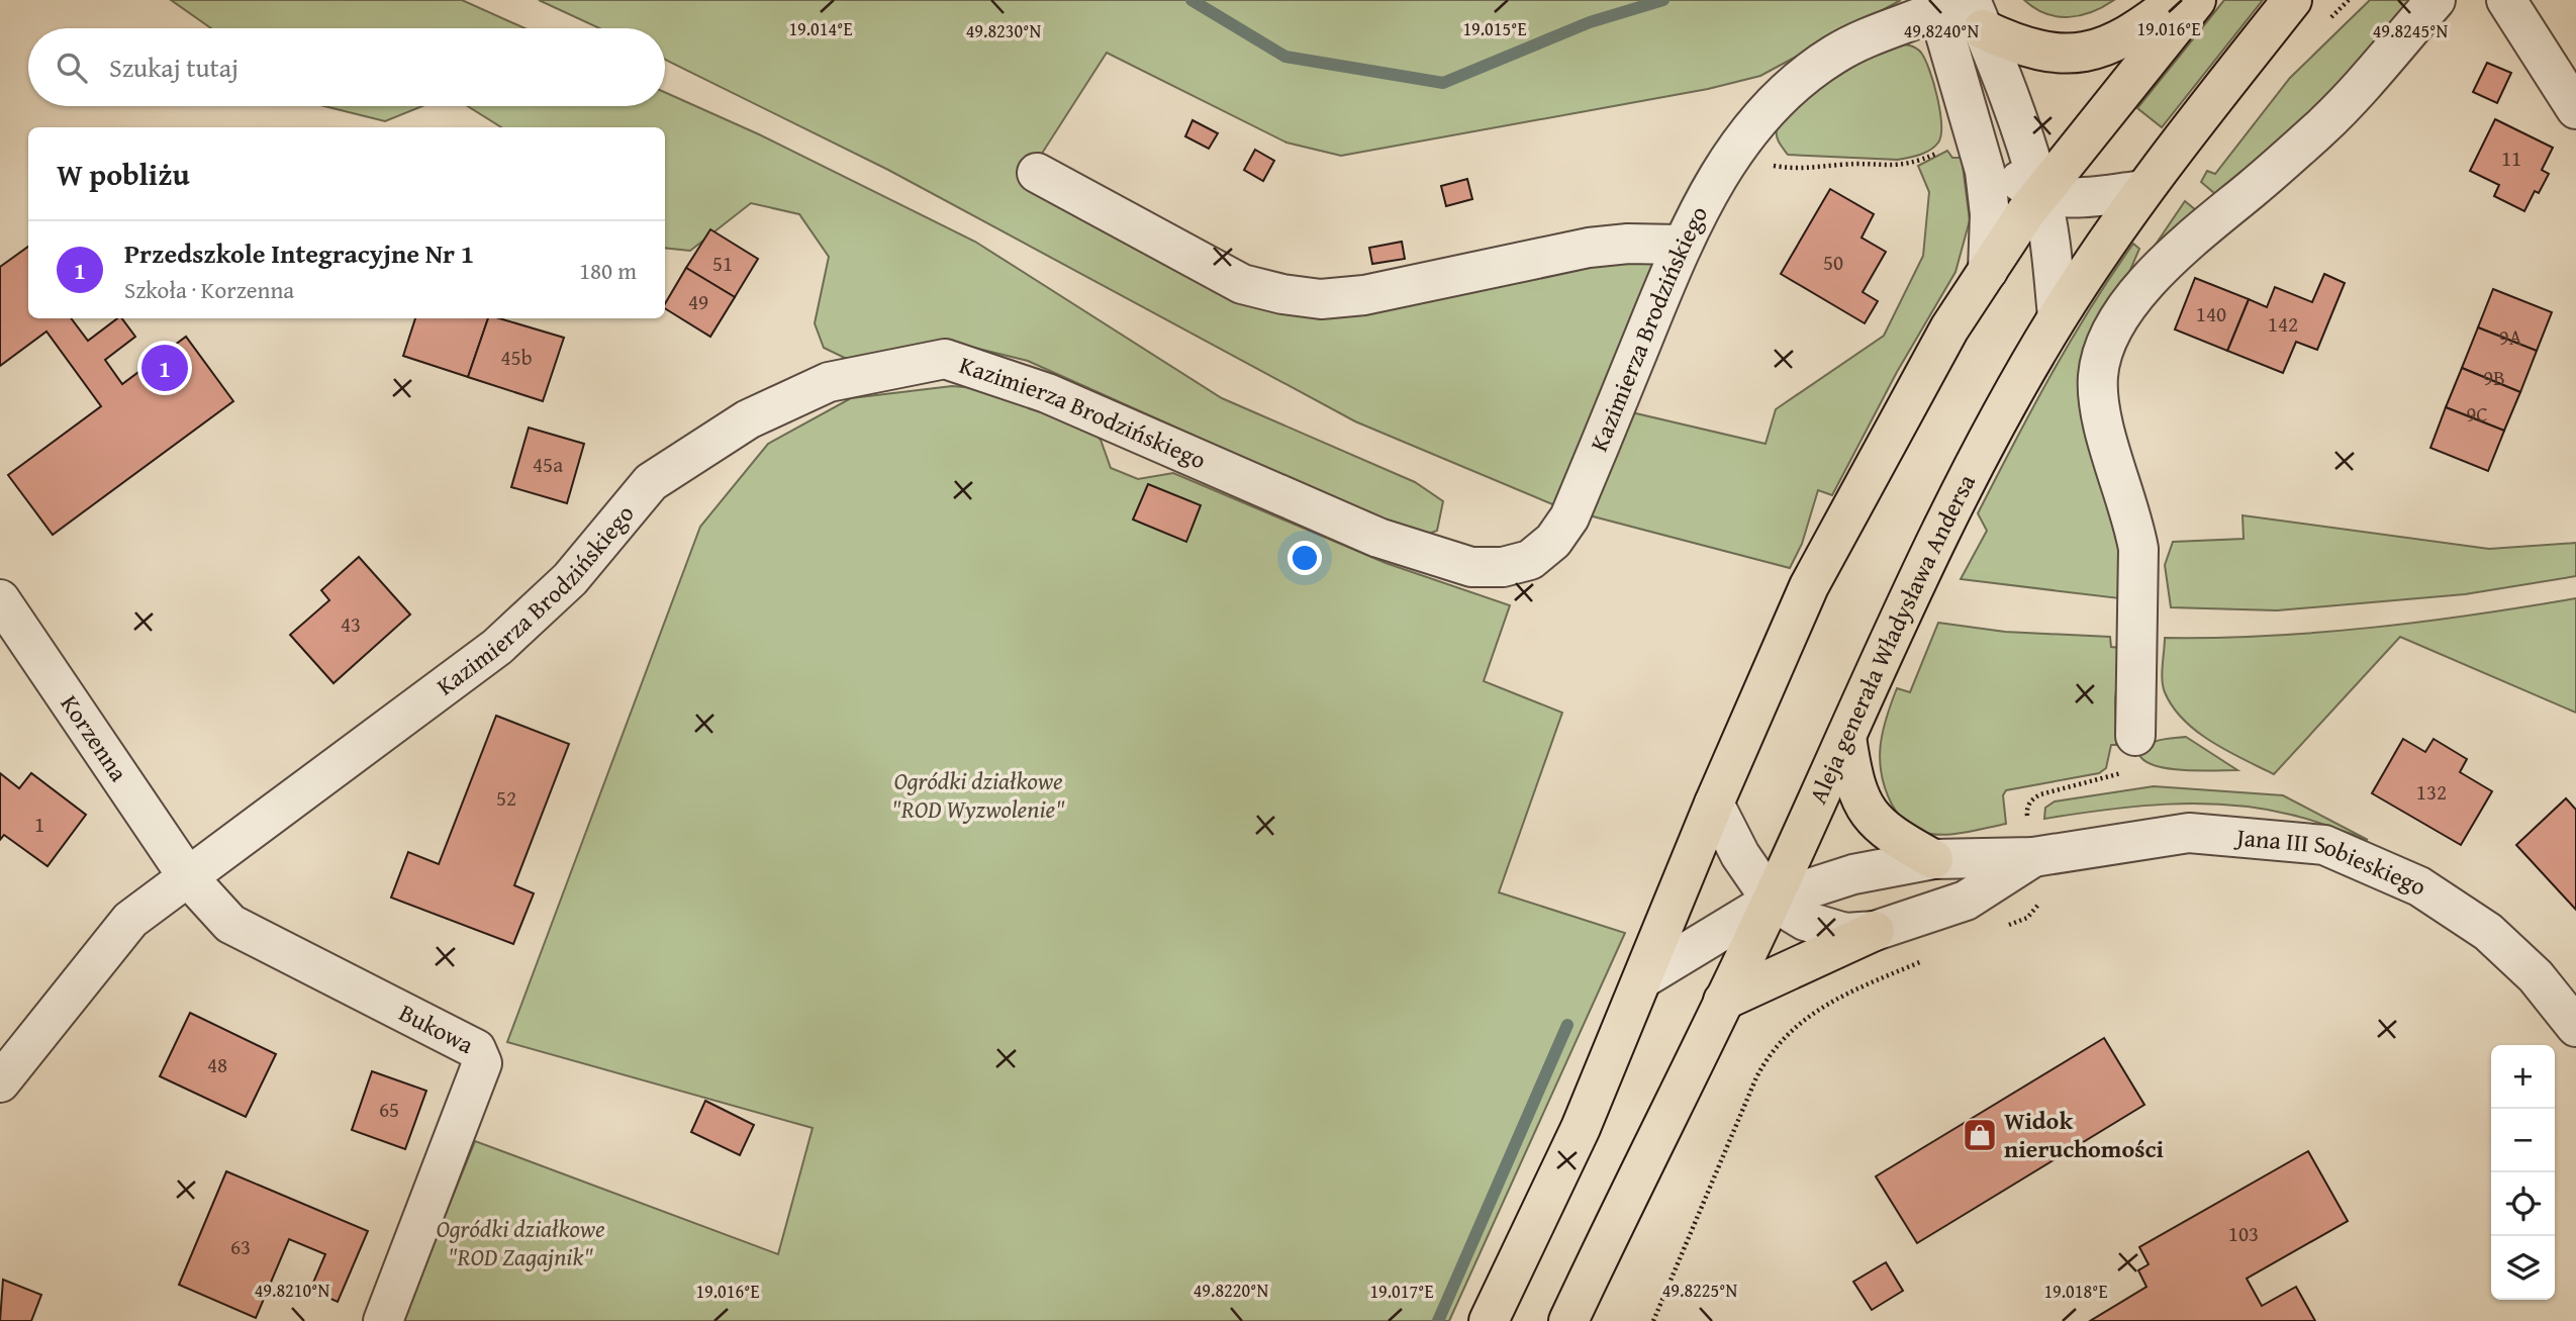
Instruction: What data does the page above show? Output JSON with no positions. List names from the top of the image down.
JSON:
{
  "streets": {
    "main road": ["Aleja generała Władysława Andersa"],
    "street": [
      "Kazimierza Brodzińskiego",
      "Korzenna",
      "Jana III Sobieskiego",
      "Bukowa"
    ]
  },
  "crossings": [
    ["Kazimierza Brodzińskiego", "Korzenna"],
    ["Kazimierza Brodzińskiego", "Bukowa"],
    ["Aleja generała Władysława Andersa", "Jana III Sobieskiego"],
    ["Korzenna", "Bukowa"]
  ],
  "parks": ["Ogródki działkowe \"ROD Wyzwolenie\"", "Ogródki działkowe \"ROD Zagajnik\""],
  "places": {
    "shop": ["Widok nieruchomości"]
  },
  "house_numbers": [
    "11",
    "50",
    "51",
    "49",
    "140",
    "142",
    "9A",
    "45b",
    "9B",
    "9C",
    "45a",
    "43",
    "132",
    "52",
    "1",
    "48",
    "65",
    "103",
    "63"
  ],
  "page": {
    "search": "Szukaj tutaj",
    "heading": "W pobliżu",
    "list": [
      {
        "mark": "1",
        "name": "Przedszkole Integracyjne Nr 1",
        "note": "Szkoła · Korzenna",
        "value": "180 m"
      }
    ],
    "pins": "1",
    "map_buttons": ["+", "−"]
  },
  "coordinates": [
    "19.016°E",
    "19.014°E",
    "19.015°E",
    "49.8230°N",
    "49.8240°N",
    "49.8245°N",
    "49.8210°N",
    "49.8220°N",
    "49.8225°N",
    "19.017°E",
    "19.018°E"
  ]
}
